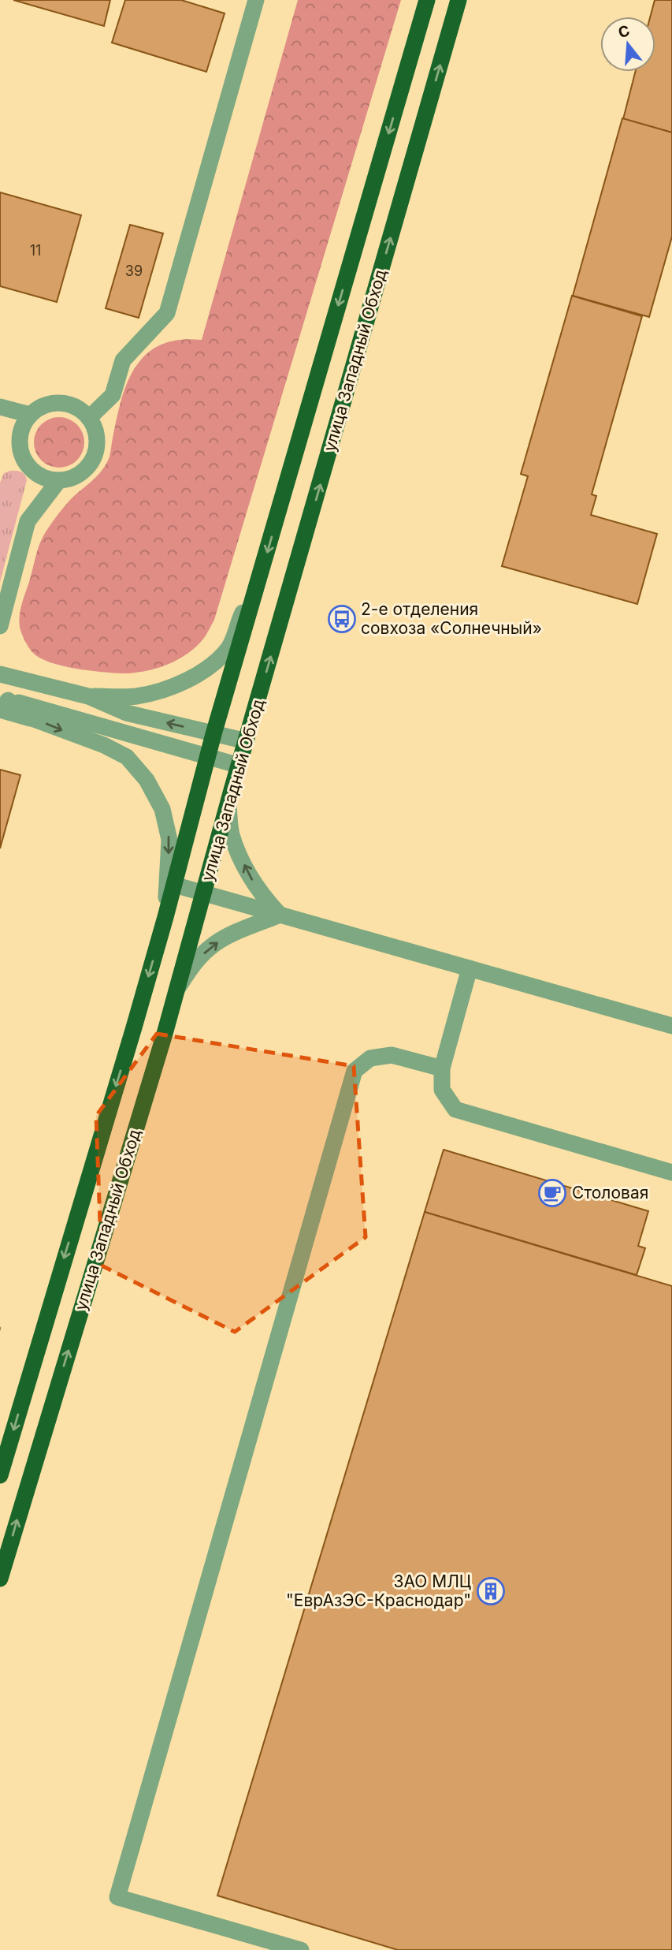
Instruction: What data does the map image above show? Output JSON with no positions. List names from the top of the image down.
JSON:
{
  "streets": {
    "highway": ["улица Западный Обход"]
  },
  "places": {
    "bus stop": ["2-е отделения совхоза «Солнечный»"],
    "cafe": ["Столовая"],
    "building": ["ЗАО МЛЦ \"ЕврАзЭС-Краснодар\""]
  },
  "house_numbers": ["11", "39"],
  "north": "top"
}
